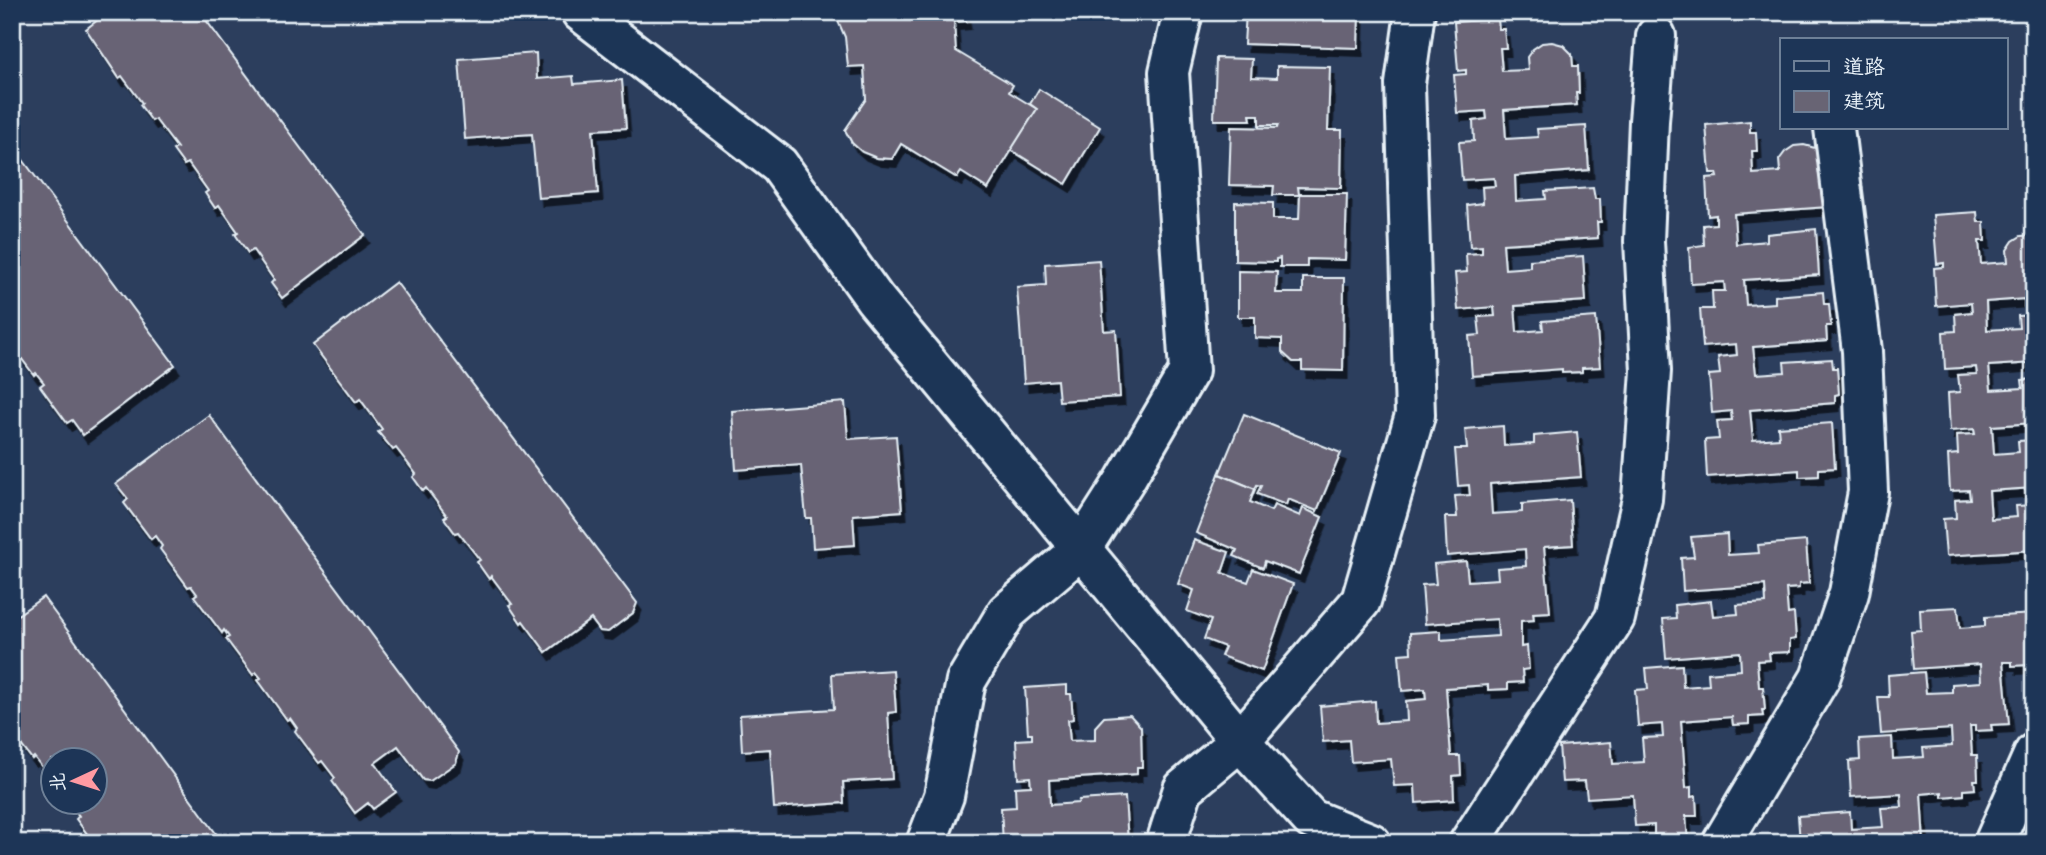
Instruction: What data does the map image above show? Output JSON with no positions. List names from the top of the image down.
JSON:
{
  "legend": ["道路", "建筑"],
  "north": "left"
}
